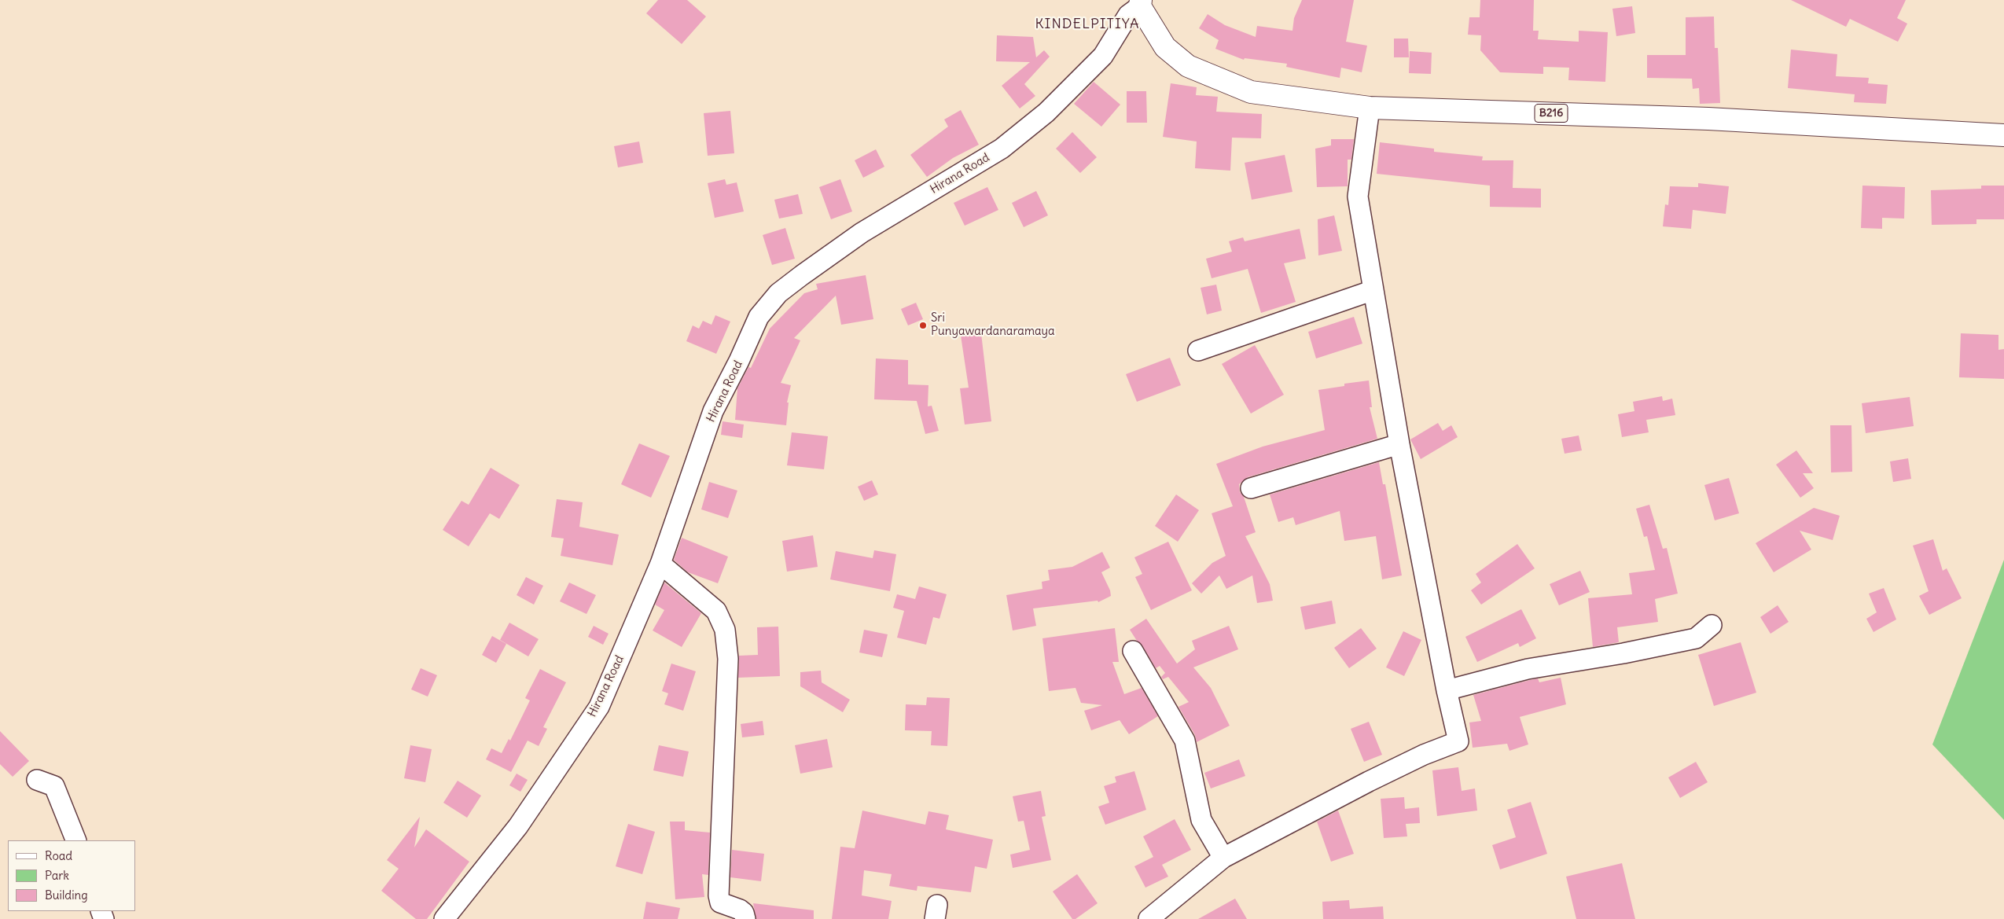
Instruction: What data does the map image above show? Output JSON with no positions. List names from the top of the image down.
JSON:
{
  "streets": {
    "main road": ["B216"],
    "street": ["Hirana Road"]
  },
  "crossings": [
    ["B216", "Hirana Road"]
  ],
  "districts": ["KINDELPITIYA"],
  "places": ["Sri Punyawardanaramaya"],
  "legend": ["Road", "Park", "Building"]
}
